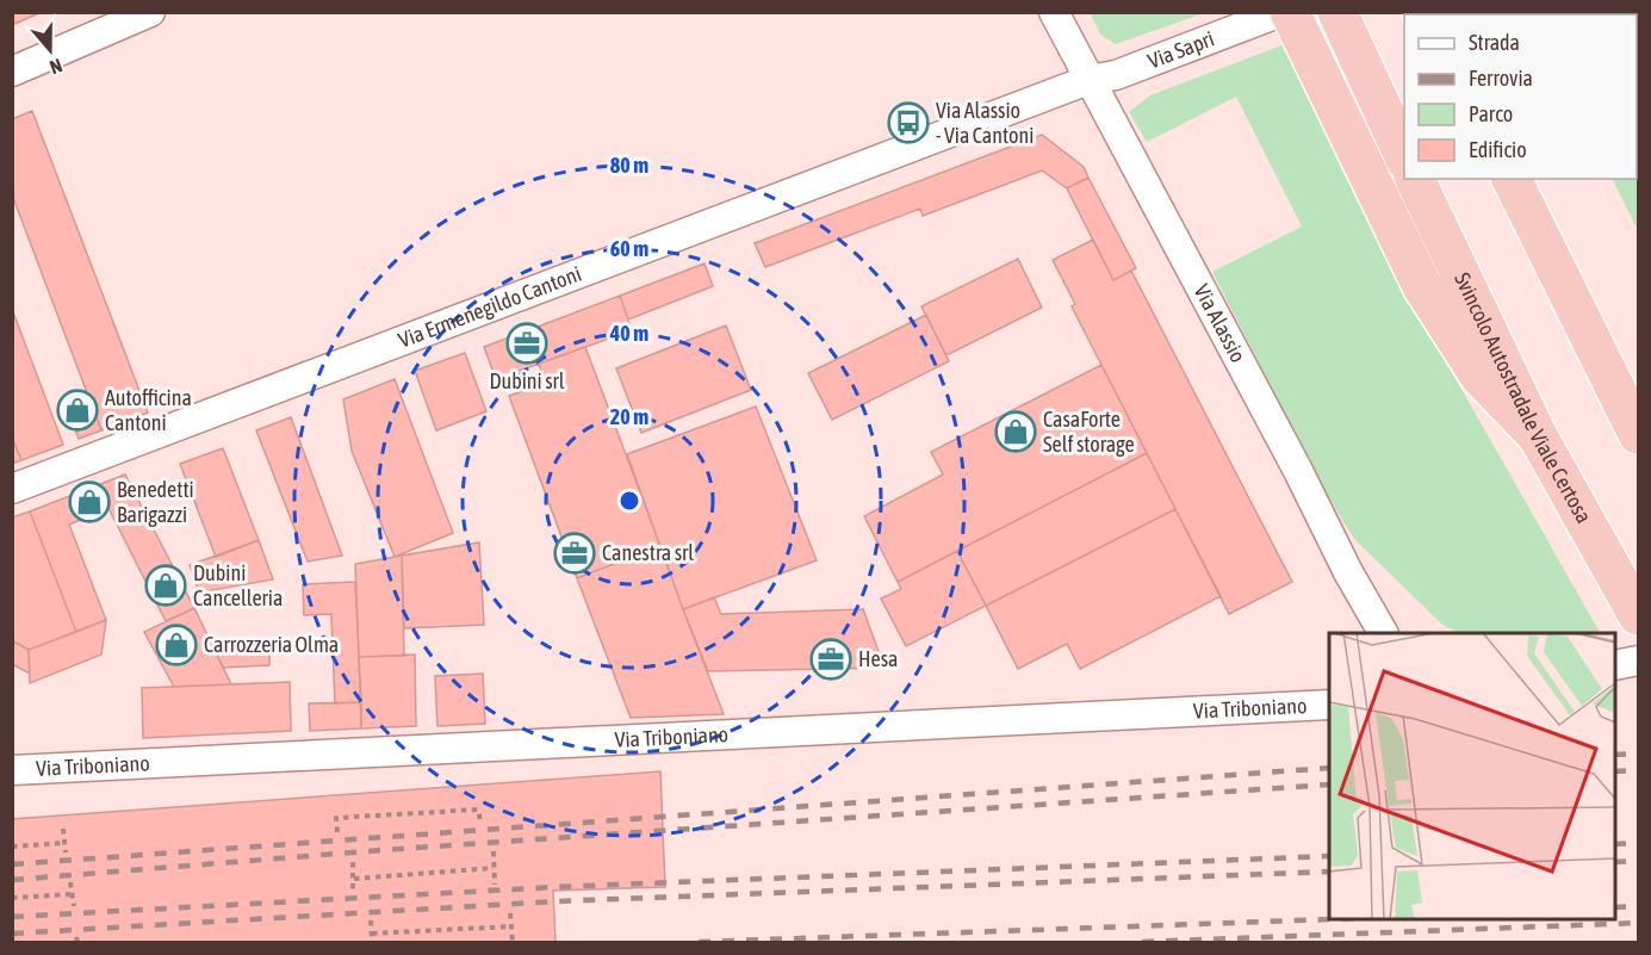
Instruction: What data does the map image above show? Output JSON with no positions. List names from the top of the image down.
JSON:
{
  "streets": {
    "highway": ["Svincolo Autostradale Viale Certosa"],
    "street": [
      "Via Sapri",
      "Via Ermenegildo Cantoni",
      "Via Alassio",
      "Via Triboniano"
    ]
  },
  "crossings": [
    ["Via Sapri", "Via Ermenegildo Cantoni"],
    ["Via Sapri", "Via Alassio"],
    ["Via Ermenegildo Cantoni", "Via Alassio"]
  ],
  "places": {
    "bus stop": ["Via Alassio - Via Cantoni"],
    "office": ["Dubini srl", "Canestra srl", "Hesa"],
    "shop": [
      "Autofficina Cantoni",
      "CasaForte Self storage",
      "Benedetti Barigazzi",
      "Dubini Cancelleria",
      "Carrozzeria Olma"
    ]
  },
  "legend": [
    "Strada",
    "Ferrovia",
    "Parco",
    "Edificio"
  ],
  "north": "bottom",
  "rings": [
    "80 m",
    "60 m",
    "40 m",
    "20 m"
  ]
}
